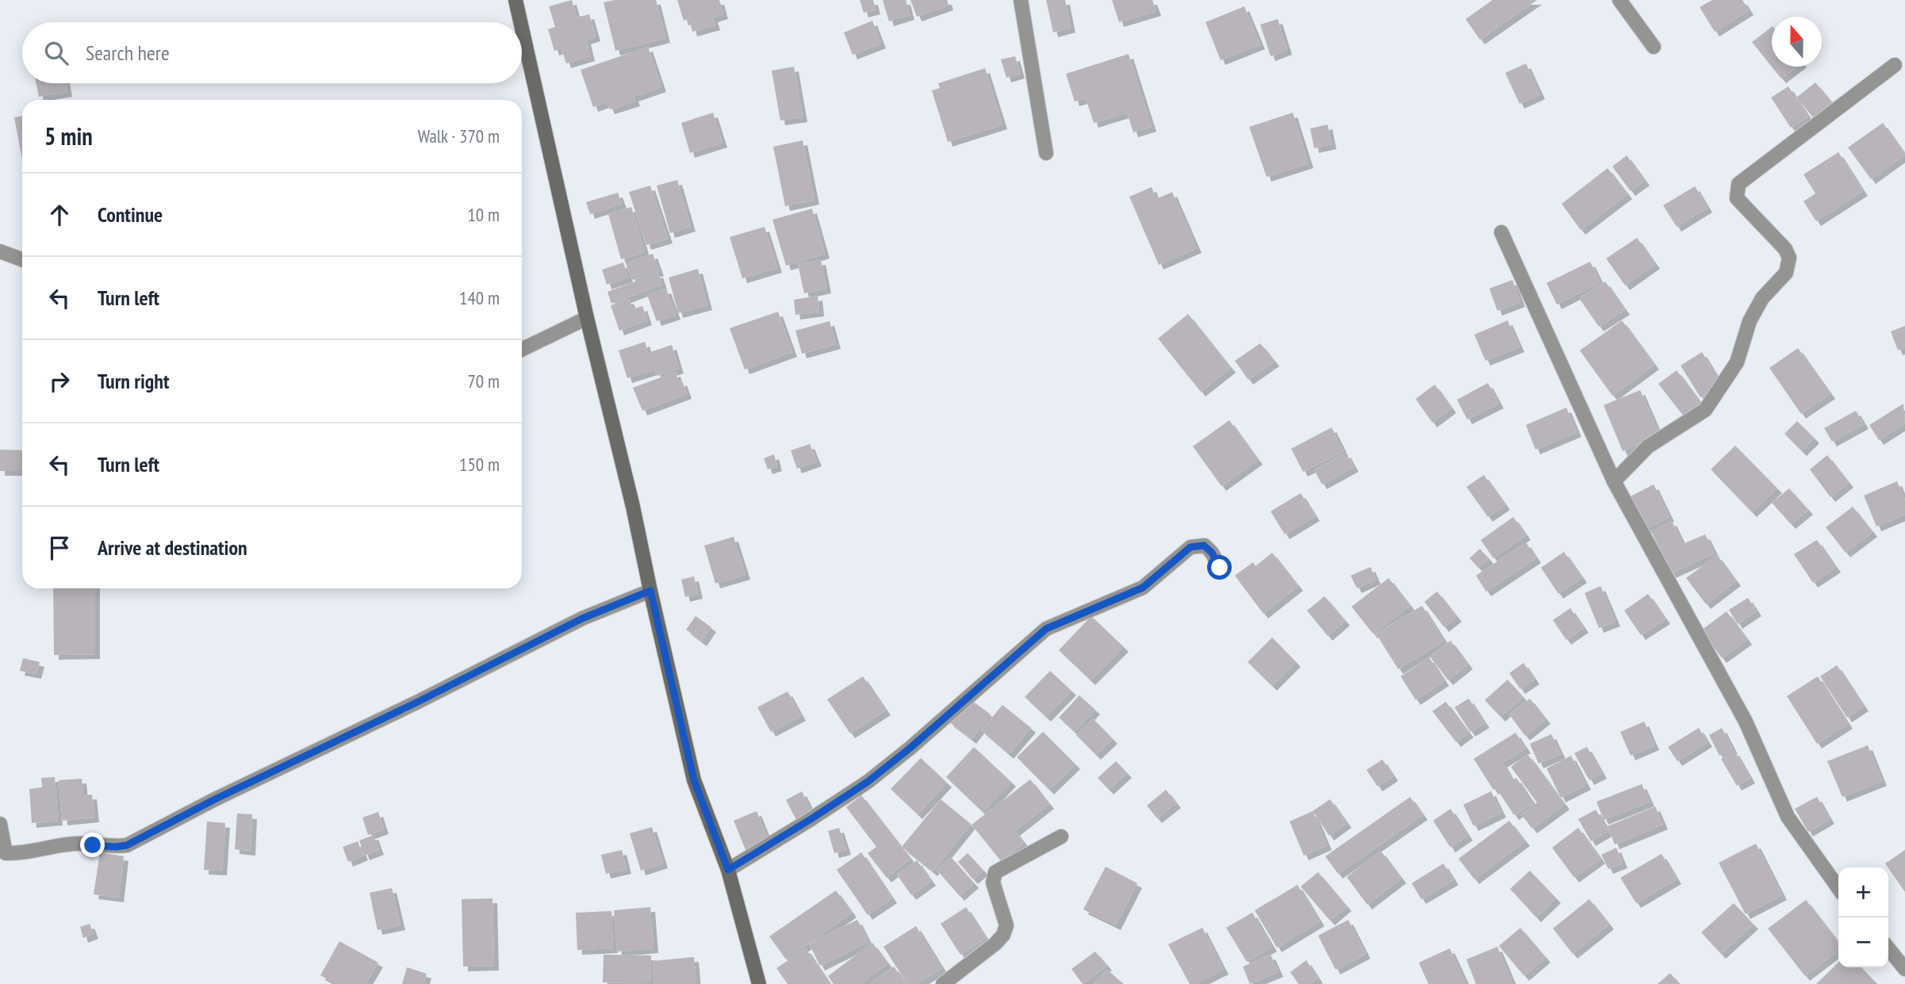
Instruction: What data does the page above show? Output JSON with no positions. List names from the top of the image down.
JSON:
{
  "north": "top",
  "page": {
    "search": "Search here",
    "heading": ["5 min", "Walk · 370 m"],
    "list": [
      ["Continue", "10 m"],
      ["Turn left", "140 m"],
      ["Turn right", "70 m"],
      ["Turn left", "150 m"],
      "Arrive at destination"
    ],
    "map_buttons": ["+", "−"]
  }
}
